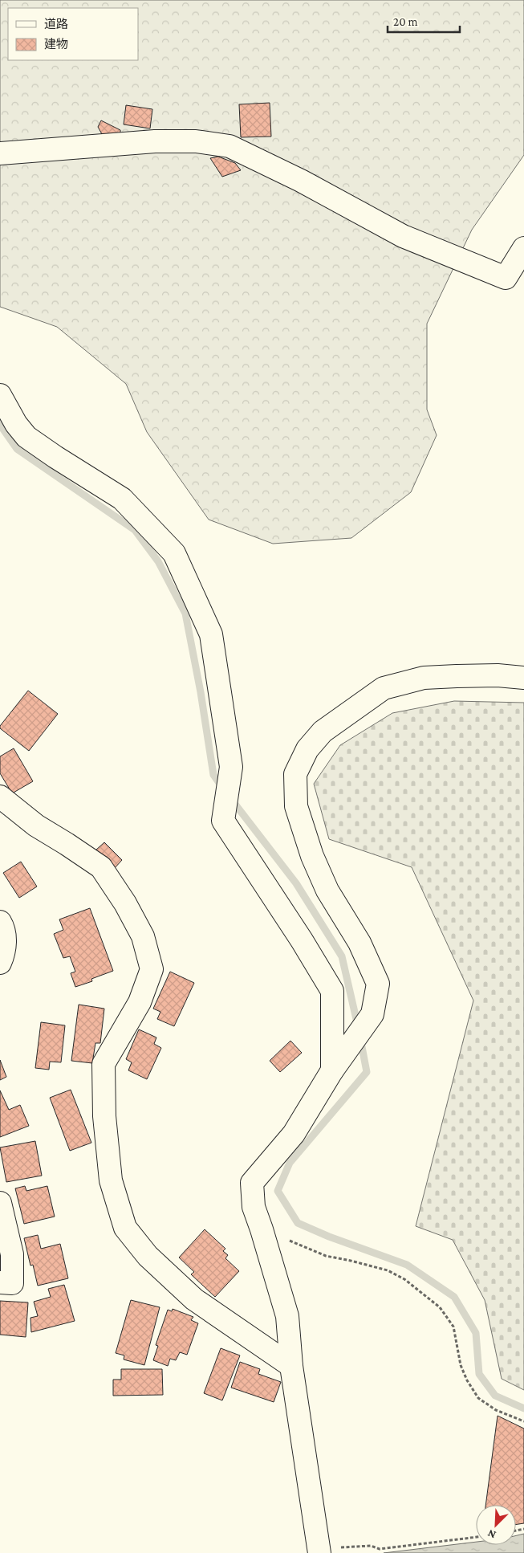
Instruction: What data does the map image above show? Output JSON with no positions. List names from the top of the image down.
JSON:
{
  "legend": ["道路", "建物"],
  "scale_bar": "20 m",
  "north": "bottom left"
}
